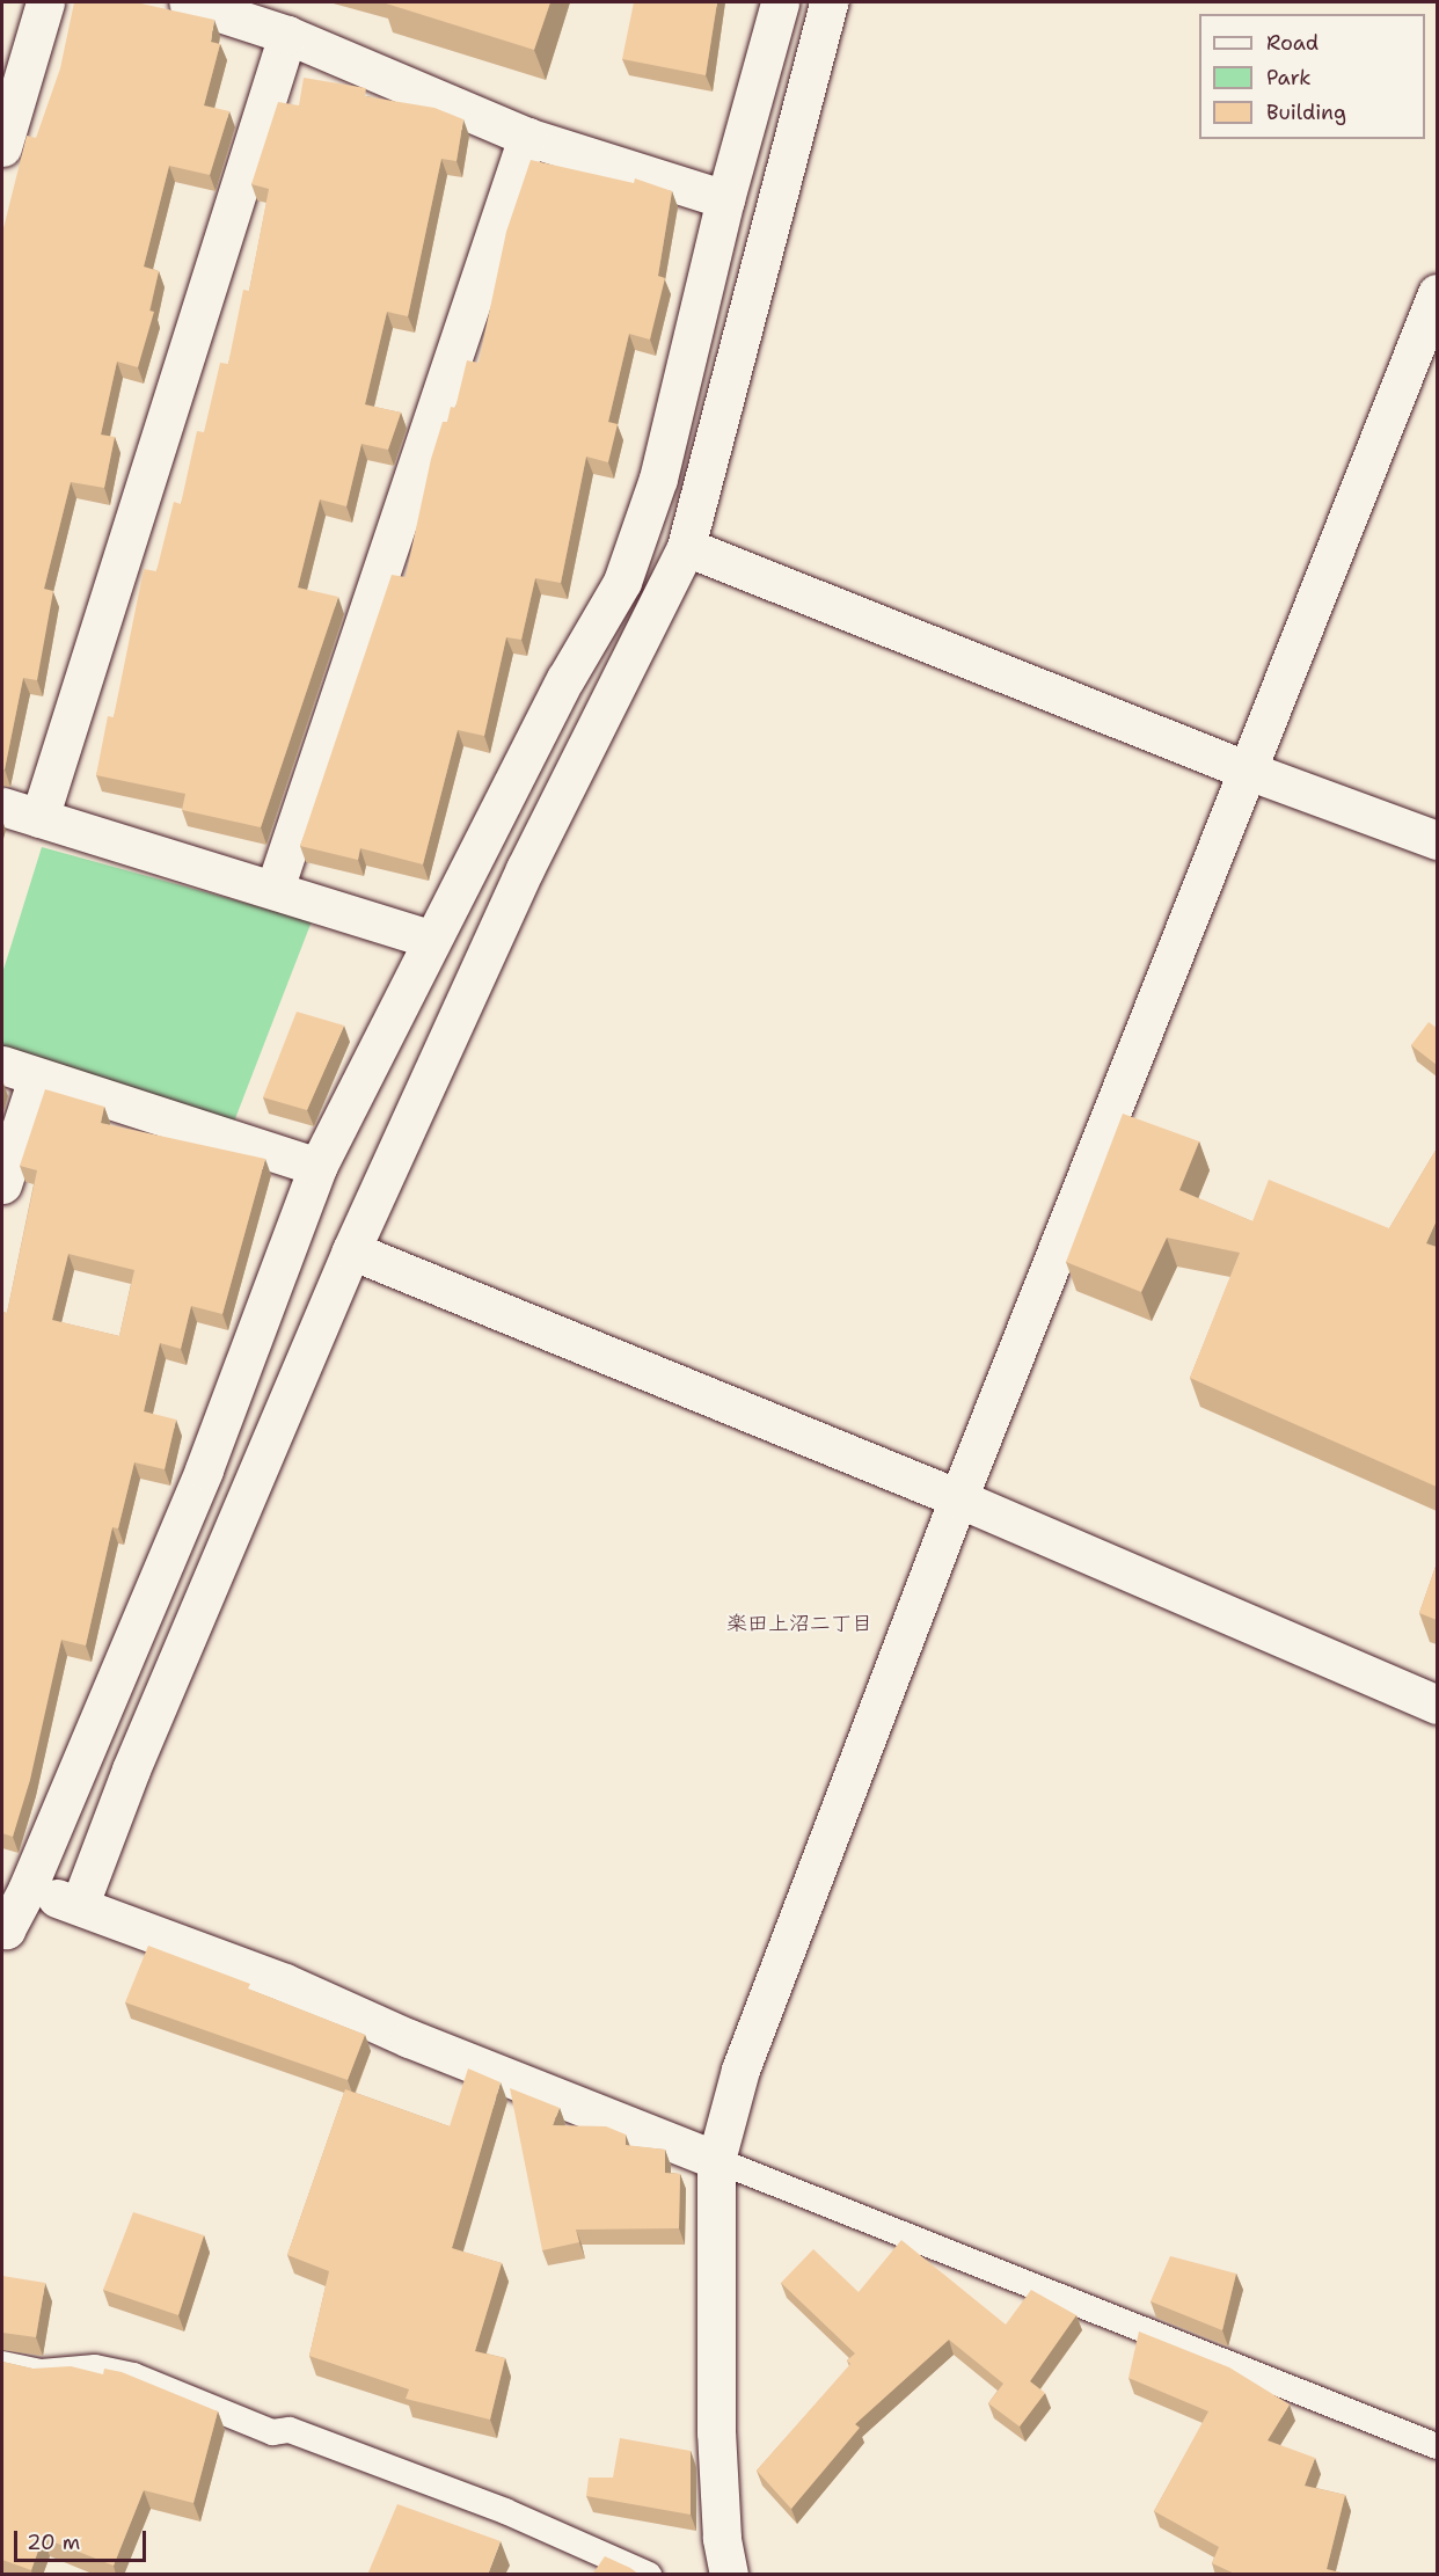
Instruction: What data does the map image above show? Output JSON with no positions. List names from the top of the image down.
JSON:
{
  "districts": ["楽田上沼二丁目"],
  "legend": ["Road", "Park", "Building"],
  "scale_bar": "20 m"
}
